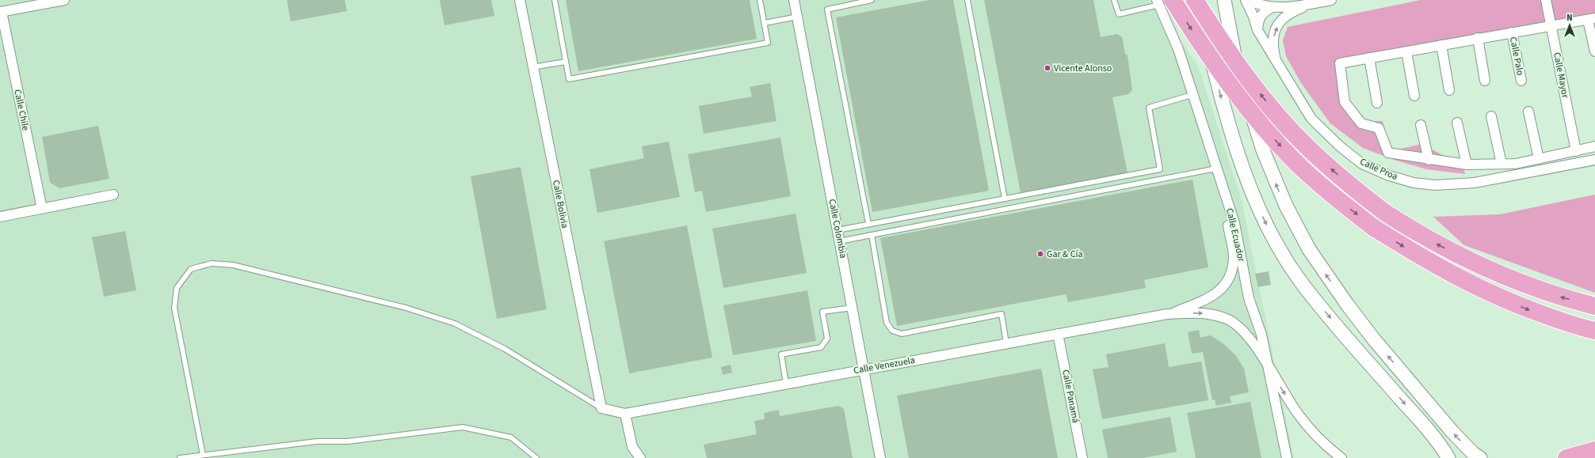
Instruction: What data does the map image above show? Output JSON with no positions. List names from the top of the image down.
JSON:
{
  "streets": {
    "street": [
      "Calle Palo",
      "Calle Mayor",
      "Calle Chile",
      "Calle Proa",
      "Calle Bolivia",
      "Calle Colombia",
      "Calle Ecuador",
      "Calle Venezuela",
      "Calle Panamá"
    ]
  },
  "crossings": [
    ["Calle Bolivia", "Calle Venezuela"],
    ["Calle Colombia", "Calle Venezuela"],
    ["Calle Venezuela", "Calle Panamá"]
  ],
  "places": ["Vicente Alonso", "Gar & Cía"],
  "north": "top"
}
